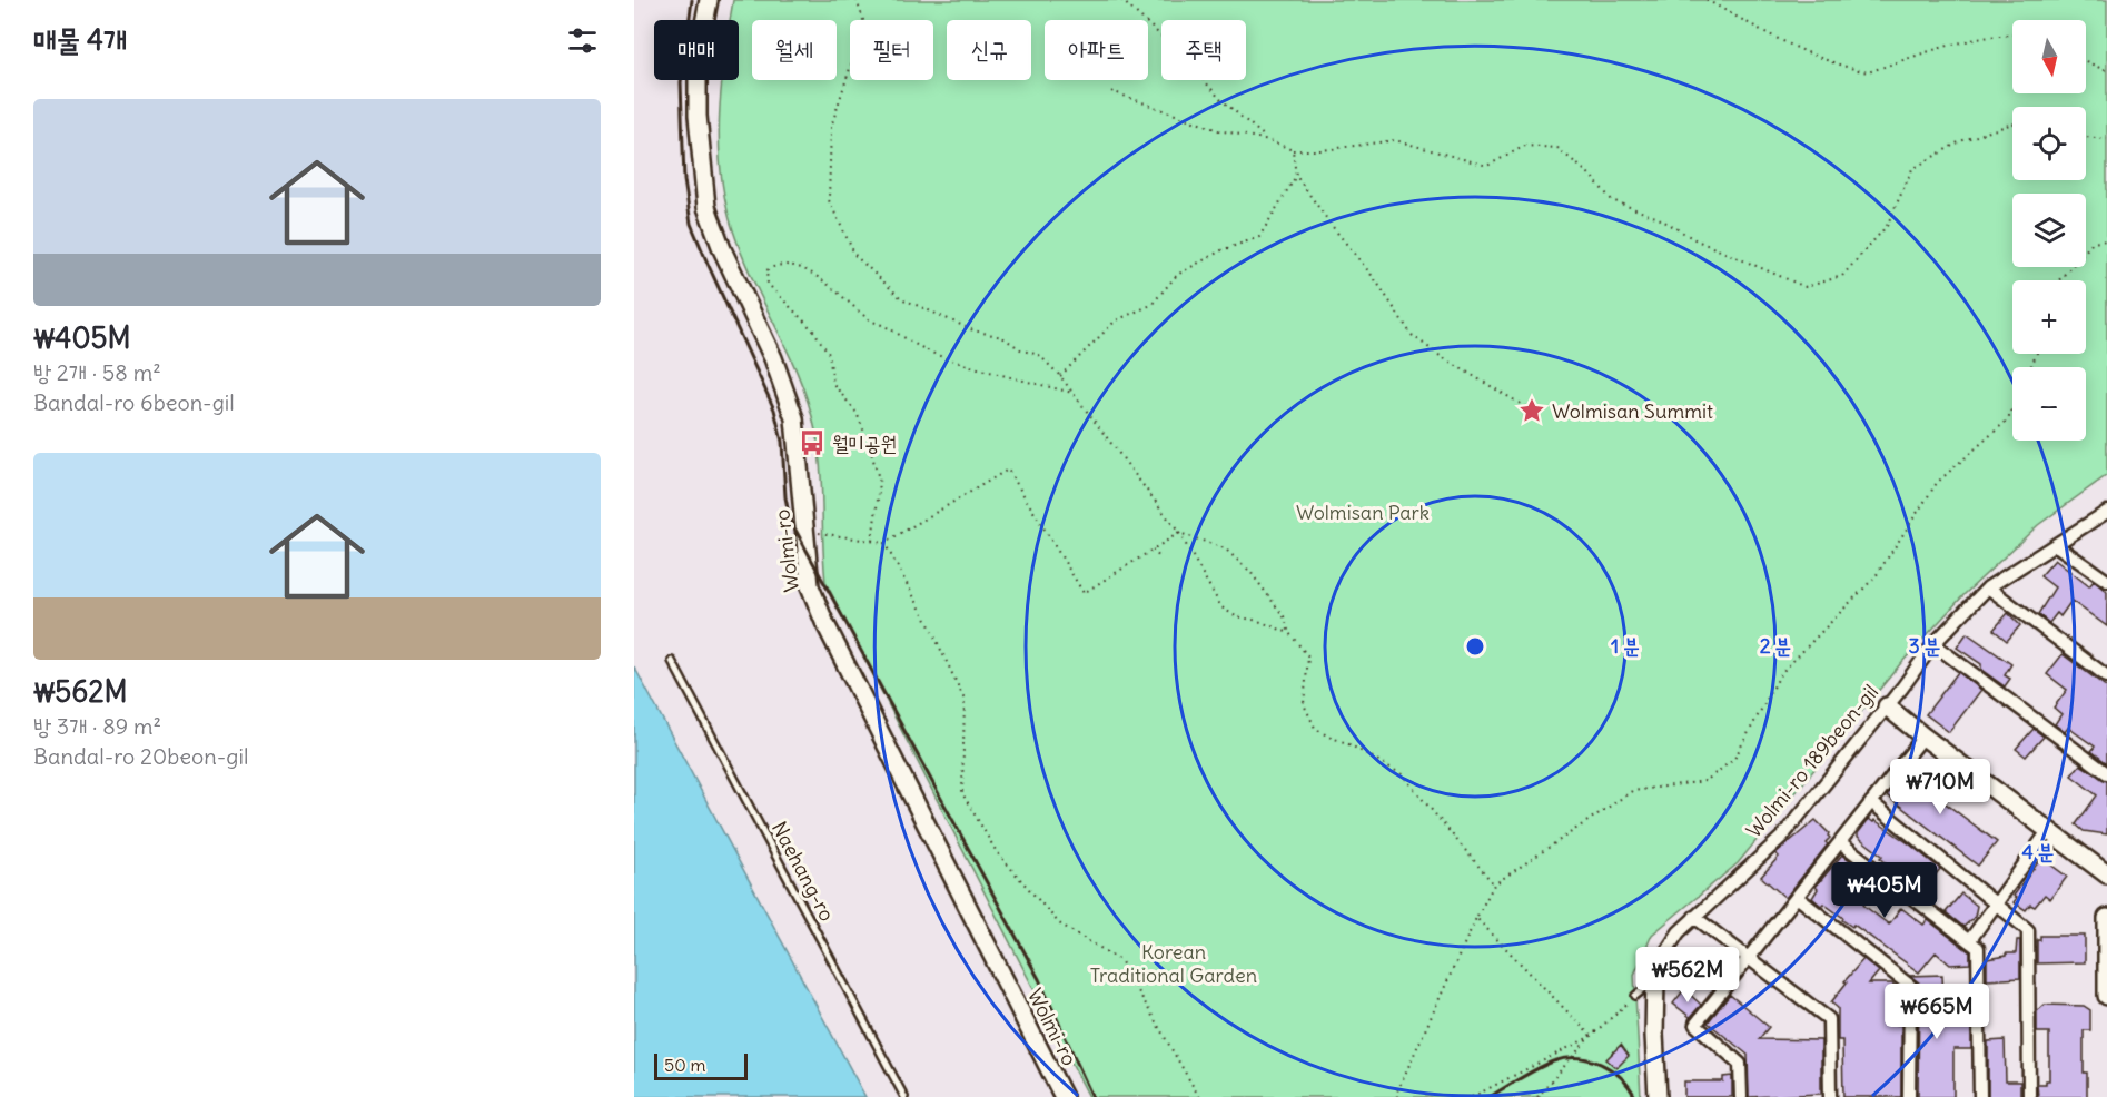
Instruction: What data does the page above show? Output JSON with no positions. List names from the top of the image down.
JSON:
{
  "streets": {
    "main road": ["Wolmi-ro", "Wolmi-ro 189beon-gil"],
    "lane": ["Naehang-ro"]
  },
  "parks": ["Wolmisan Park", "Korean Traditional Garden"],
  "places": {
    "place": ["Wolmisan Summit"],
    "bus stop": ["월미공원"]
  },
  "scale_bar": "50 m",
  "north": "bottom",
  "page": {
    "heading": "매물 4개",
    "map_buttons": ["+", "−"],
    "chip": [
      "매매",
      "월세",
      "필터",
      "신규",
      "아파트",
      "주택"
    ],
    "list": [
      {
        "name": "₩405M",
        "note": "방 2개 · 58 m² · Bandal-ro 6beon-gil"
      },
      {
        "name": "₩562M",
        "note": "방 3개 · 89 m² · Bandal-ro 20beon-gil"
      }
    ],
    "price": [
      "₩710M",
      "₩405M",
      "₩562M",
      "₩665M"
    ],
    "scale": "50 m"
  },
  "rings": [
    "1 분",
    "2 분",
    "3 분",
    "4 분"
  ]
}
